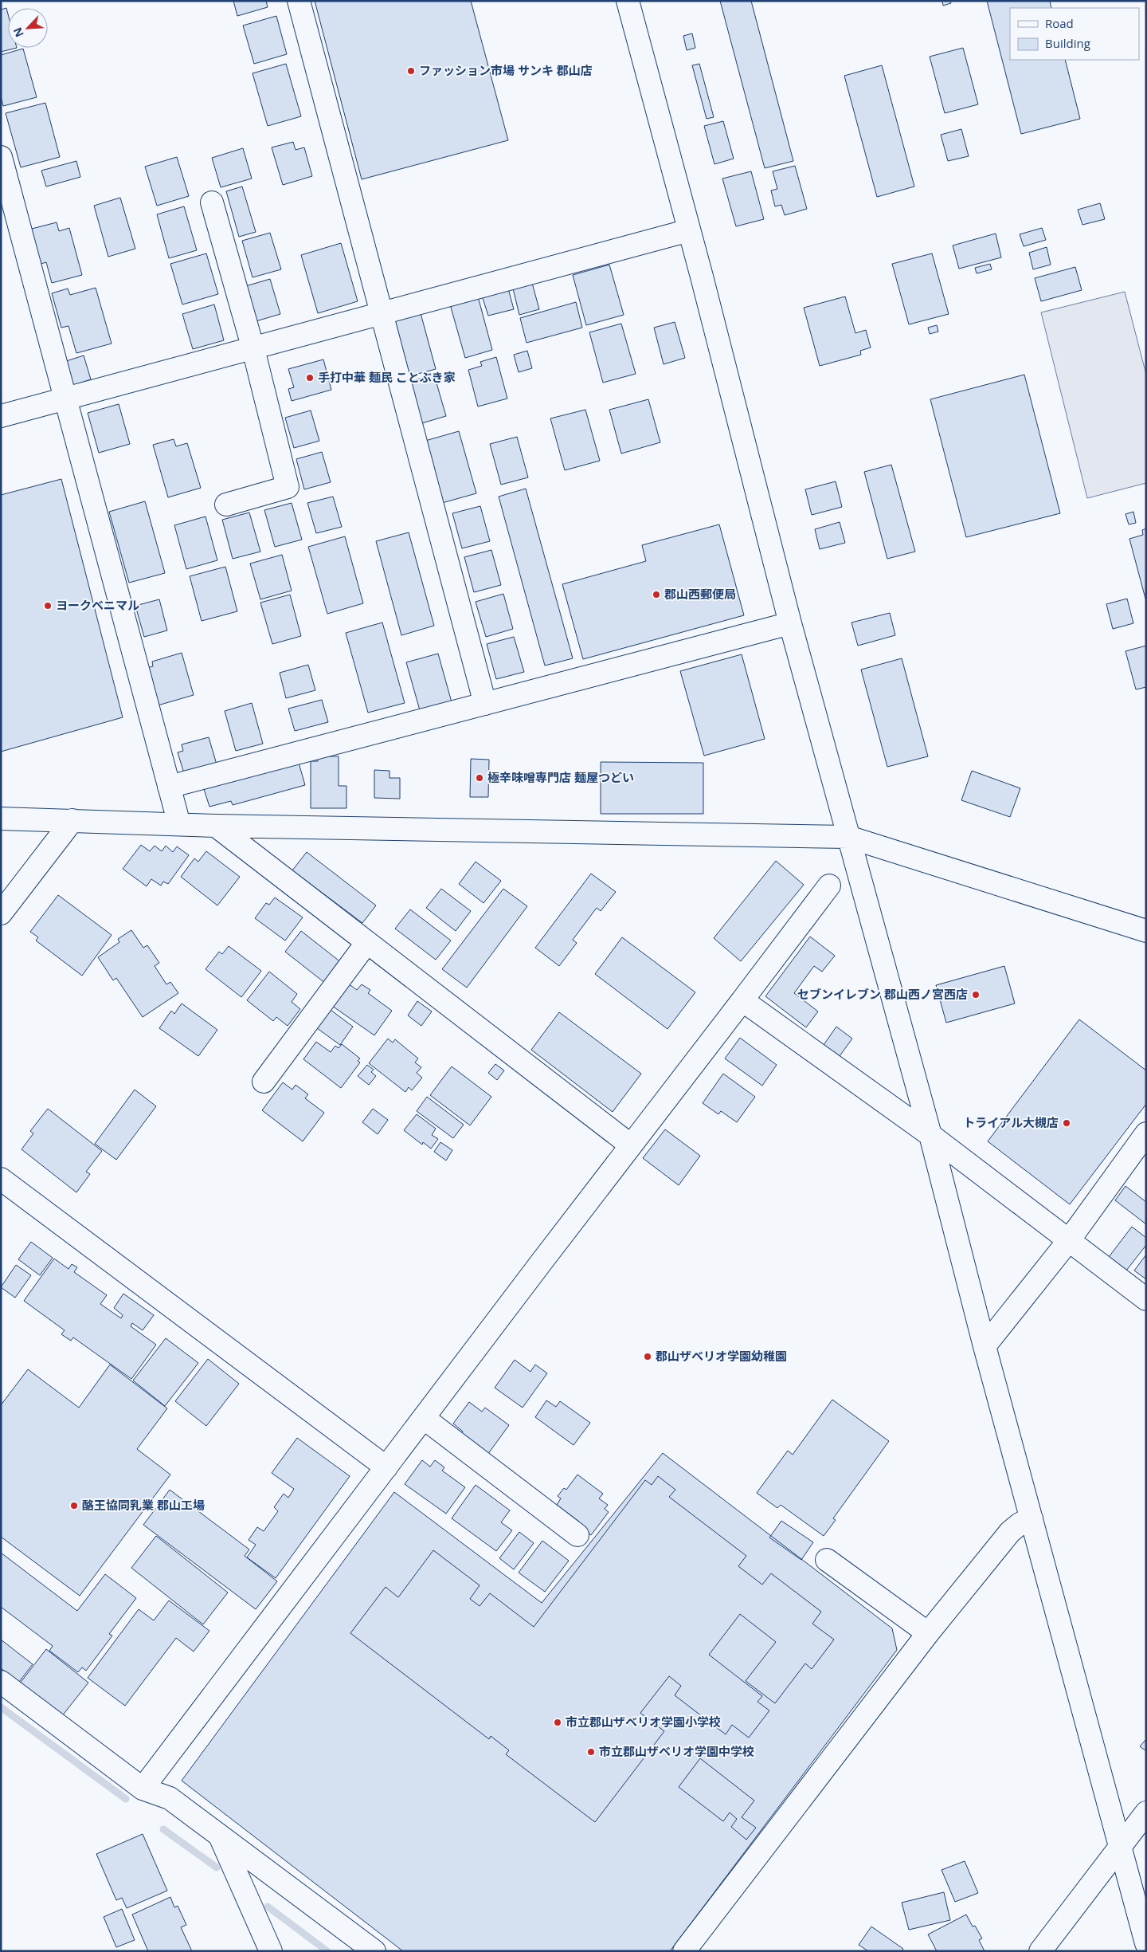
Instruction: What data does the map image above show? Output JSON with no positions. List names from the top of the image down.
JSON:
{
  "places": [
    "ファッション市場 サンキ 郡山店",
    "手打中華 麺民 ことぶき家",
    "郡山西郵便局",
    "ヨークベニマル",
    "極辛味噌専門店 麺屋つどい",
    "セブンイレブン 郡山西ノ宮西店",
    "トライアル大槻店",
    "郡山ザベリオ学園幼稚園",
    "酪王協同乳業 郡山工場",
    "市立郡山ザベリオ学園小学校",
    "市立郡山ザベリオ学園中学校"
  ],
  "legend": ["Road", "Building"],
  "north": "bottom left"
}
